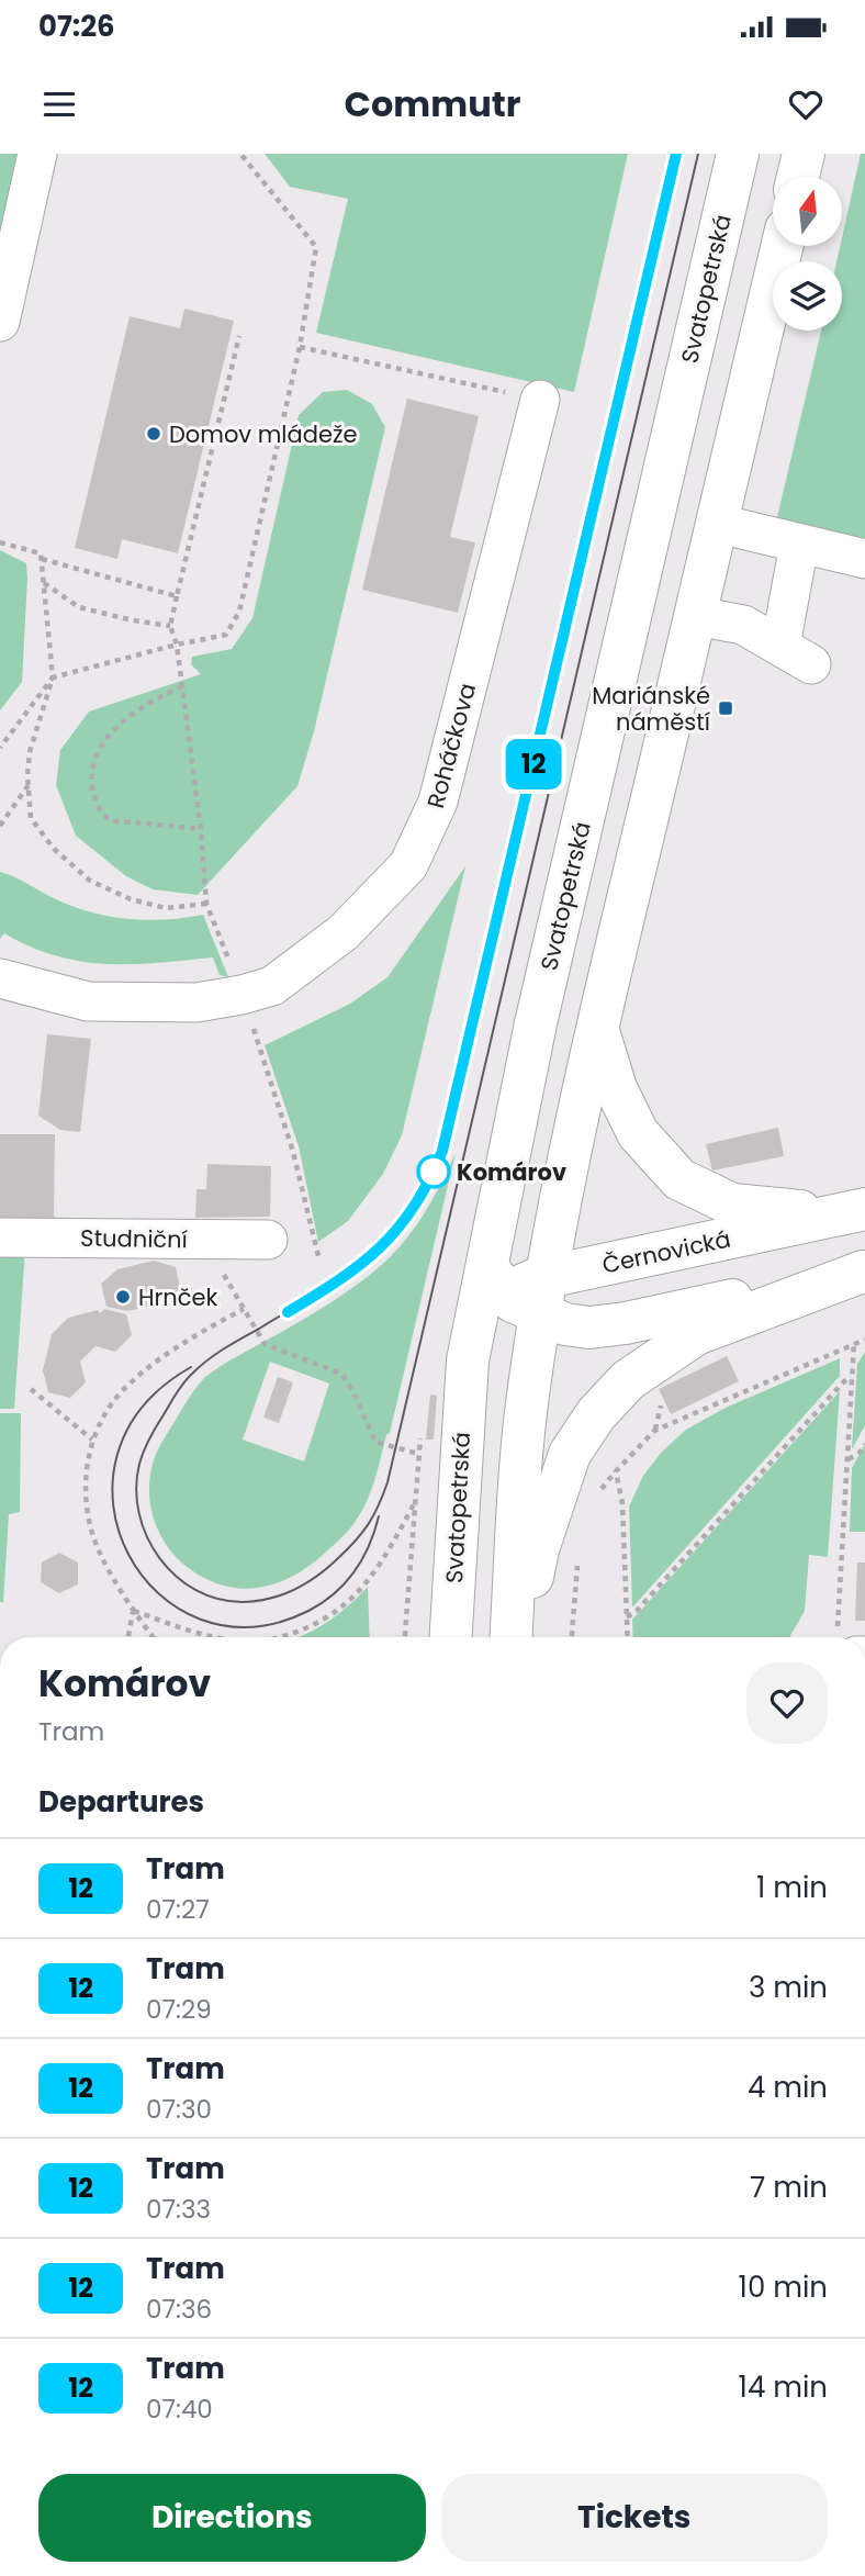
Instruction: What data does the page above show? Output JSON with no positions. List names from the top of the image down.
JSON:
{
  "streets": {
    "main road": ["Svatopetrská", "Černovická"],
    "street": ["Roháčkova", "Studniční"]
  },
  "places": {
    "other": ["Domov mládeže", "Komárov", "Hrnček"],
    "transit": ["Mariánské náměstí"]
  },
  "lines": ["tram line 12"],
  "north": "top",
  "page": {
    "status": "07:26",
    "header": "Commutr",
    "on_map": "12",
    "heading": [
      ["Komárov", "Tram"],
      "Departures"
    ],
    "list": [
      {
        "mark": "12",
        "name": "Tram",
        "note": "07:27",
        "value": "1 min"
      },
      {
        "mark": "12",
        "name": "Tram",
        "note": "07:29",
        "value": "3 min"
      },
      {
        "mark": "12",
        "name": "Tram",
        "note": "07:30",
        "value": "4 min"
      },
      {
        "mark": "12",
        "name": "Tram",
        "note": "07:33",
        "value": "7 min"
      },
      {
        "mark": "12",
        "name": "Tram",
        "note": "07:36",
        "value": "10 min"
      },
      {
        "mark": "12",
        "name": "Tram",
        "note": "07:40",
        "value": "14 min"
      }
    ],
    "buttons": ["Directions", "Tickets"]
  }
}
